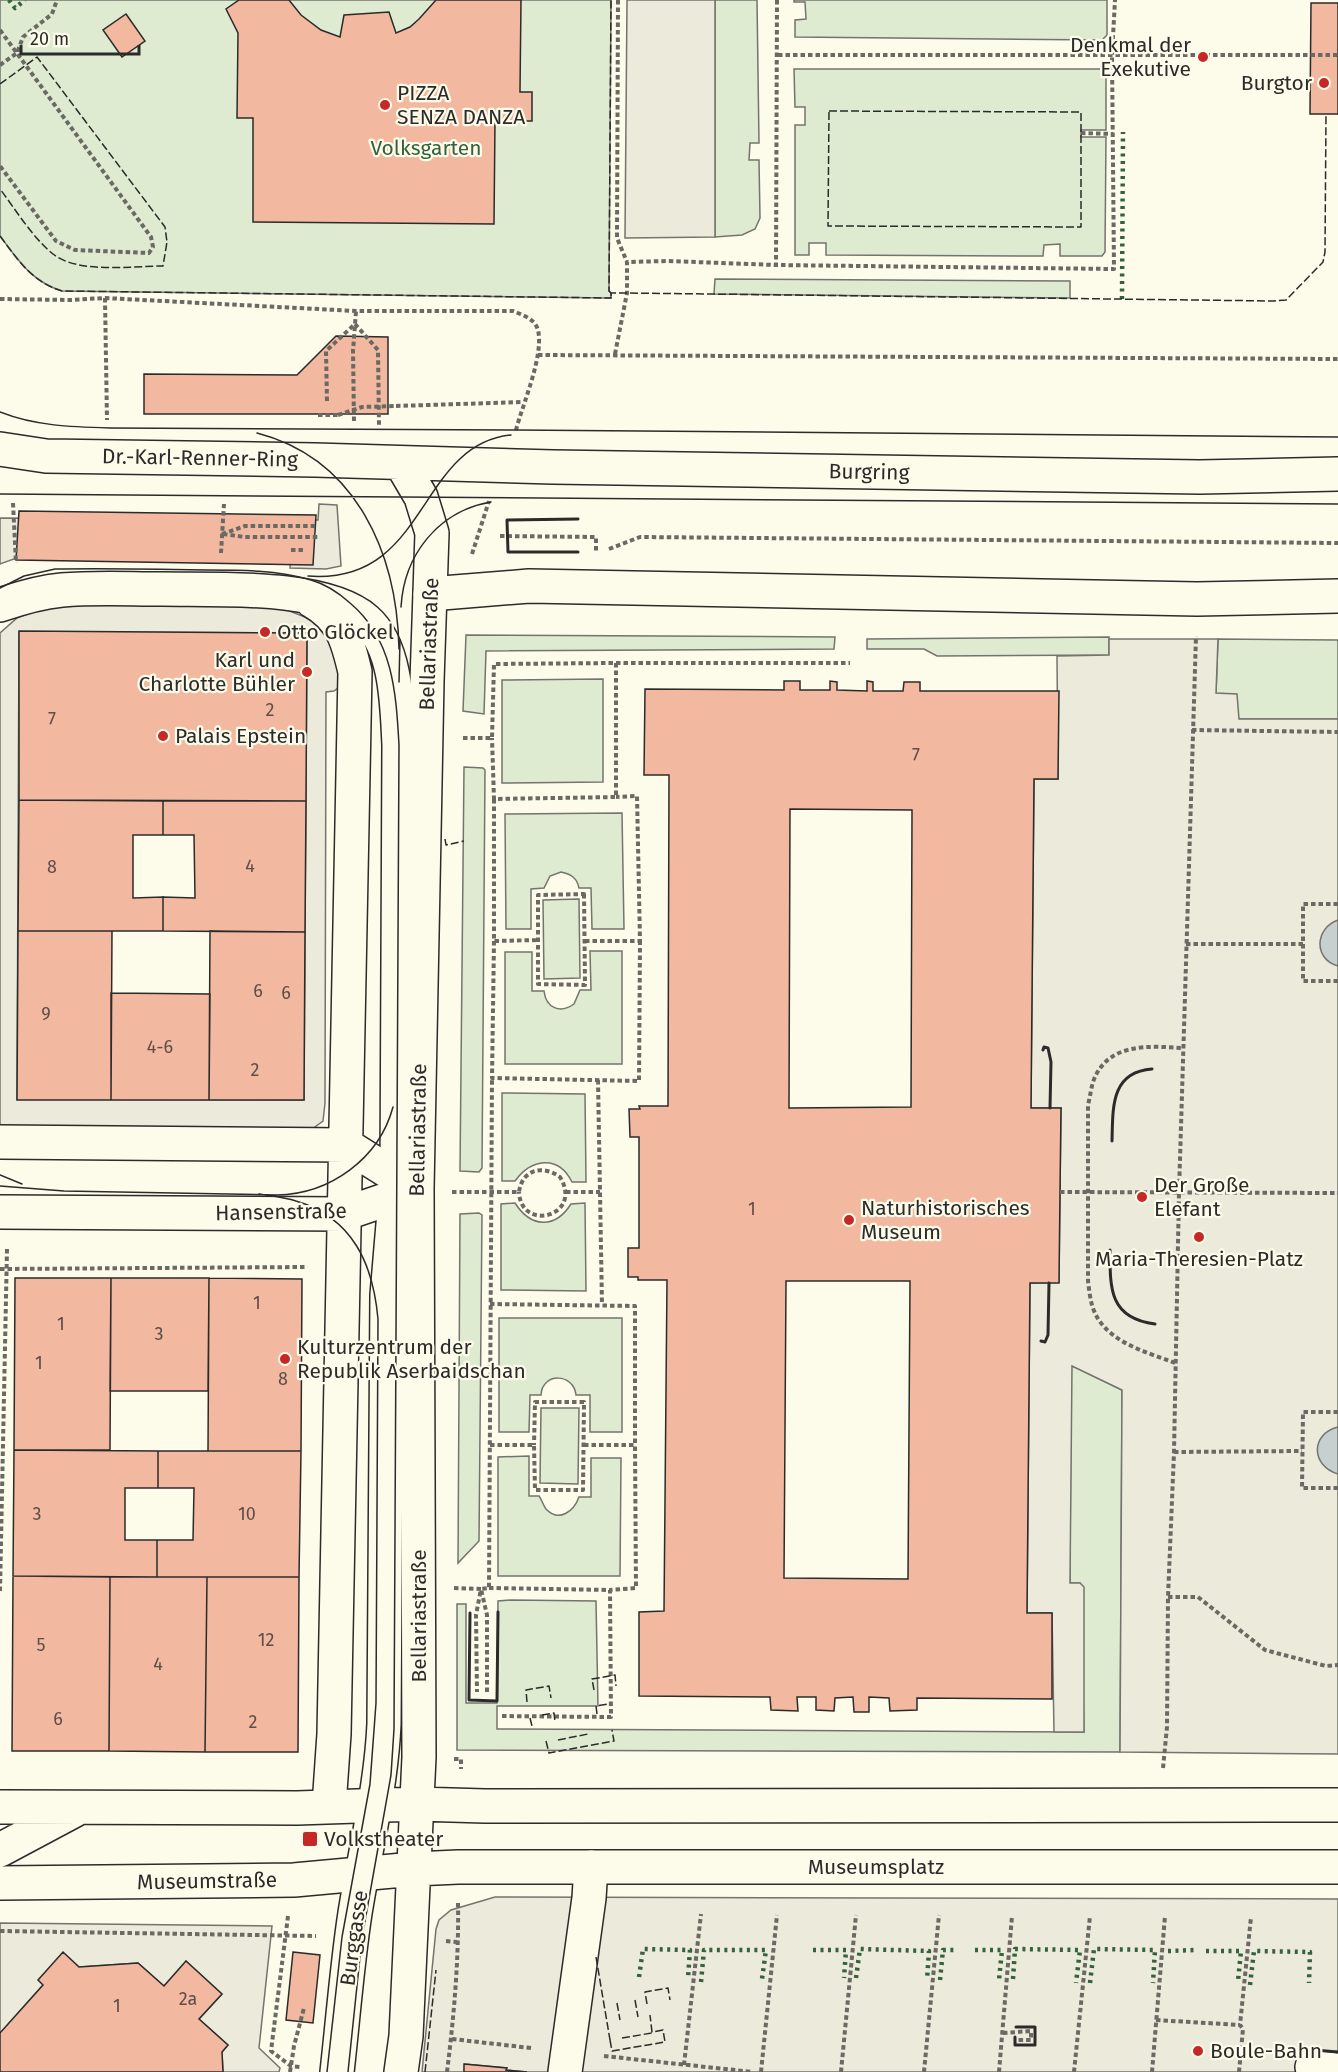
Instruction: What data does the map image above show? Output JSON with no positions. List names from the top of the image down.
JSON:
{
  "streets": {
    "main road": [
      "Dr.-Karl-Renner-Ring",
      "Burgring",
      "Bellariastraße",
      "Hansenstraße",
      "Museumsplatz",
      "Museumstraße",
      "Burggasse"
    ]
  },
  "crossings": [
    ["Dr.-Karl-Renner-Ring", "Burgring"],
    ["Dr.-Karl-Renner-Ring", "Bellariastraße"],
    ["Burgring", "Bellariastraße"],
    ["Bellariastraße", "Hansenstraße"],
    ["Bellariastraße", "Burggasse"],
    ["Museumsplatz", "Museumstraße"],
    ["Museumstraße", "Burggasse"]
  ],
  "parks": ["Volksgarten"],
  "places": {
    "other": [
      "Denkmal der Exekutive",
      "Burgtor",
      "PIZZA SENZA DANZA",
      "Otto Glöckel",
      "Karl und Charlotte Bühler",
      "Palais Epstein",
      "Der Große Elefant",
      "Naturhistorisches Museum",
      "Maria-Theresien-Platz",
      "Kulturzentrum der Republik Aserbaidschan",
      "Boule-Bahn"
    ],
    "transit": ["Volkstheater"]
  },
  "house_numbers": [
    "2",
    "7",
    "7",
    "4",
    "8",
    "6",
    "6",
    "9",
    "4-6",
    "2",
    "1",
    "1",
    "1",
    "3",
    "1",
    "8",
    "3",
    "10",
    "12",
    "5",
    "4",
    "6",
    "2",
    "2a",
    "1"
  ],
  "scale_bar": "20 m"
}
